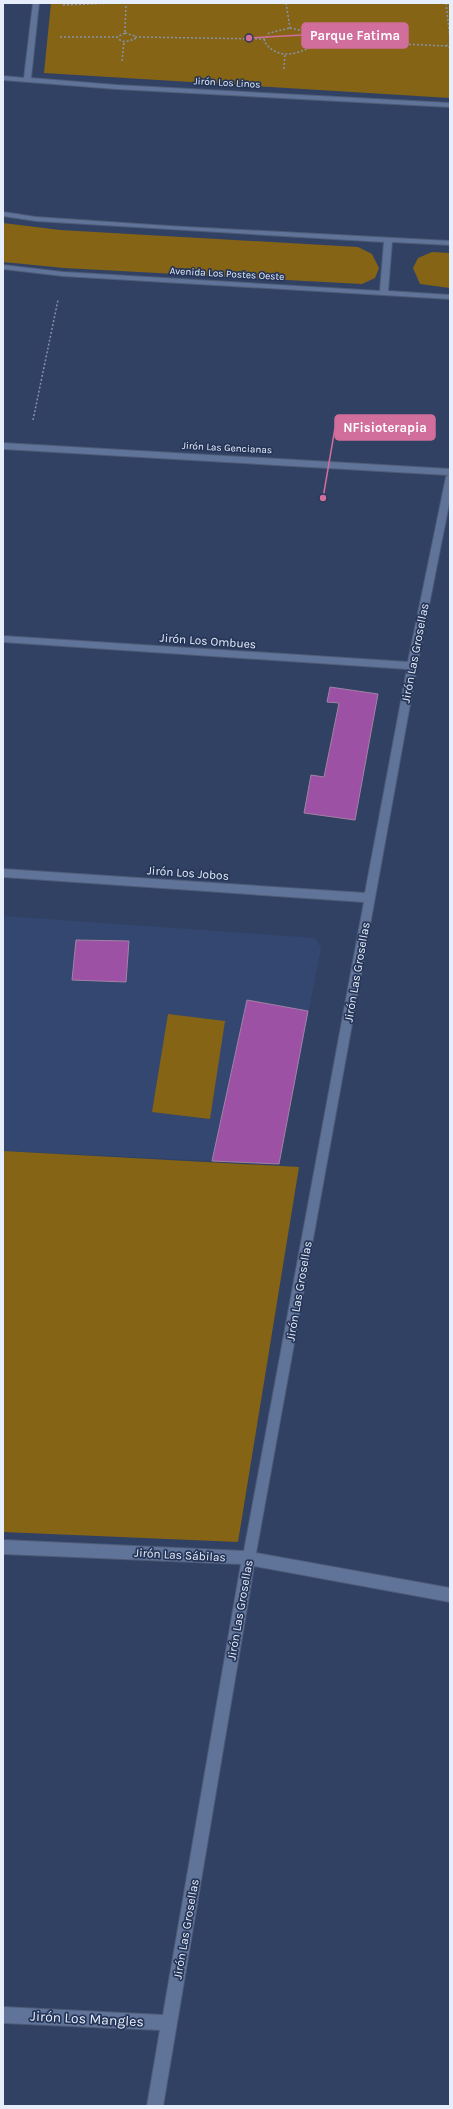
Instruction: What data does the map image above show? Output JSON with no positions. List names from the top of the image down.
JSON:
{
  "streets": {
    "street": [
      "Jirón Los Linos",
      "Avenida Los Postes Oeste",
      "Jirón Las Gencianas",
      "Jirón Los Ombues",
      "Jirón Las Grosellas",
      "Jirón Los Jobos",
      "Jirón Las Sábilas",
      "Jirón Los Mangles"
    ]
  },
  "crossings": [
    ["Jirón Los Ombues", "Jirón Las Grosellas"],
    ["Jirón Las Grosellas", "Jirón Los Jobos"],
    ["Jirón Las Grosellas", "Jirón Las Sábilas"],
    ["Jirón Las Grosellas", "Jirón Los Mangles"]
  ],
  "places": ["Parque Fatima", "NFisioterapia"]
}
